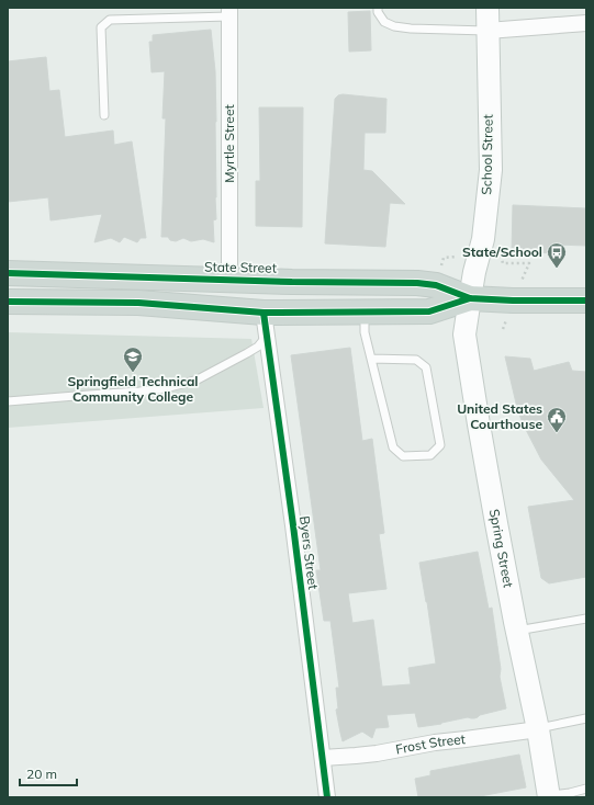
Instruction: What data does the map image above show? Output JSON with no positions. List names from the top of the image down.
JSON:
{
  "streets": {
    "main road": ["School Street", "State Street", "Spring Street"],
    "street": ["Myrtle Street", "Byers Street", "Frost Street"]
  },
  "crossings": [
    ["Myrtle Street", "State Street"],
    ["School Street", "State Street"],
    ["School Street", "Spring Street"],
    ["State Street", "Spring Street"],
    ["State Street", "Byers Street"],
    ["Spring Street", "Frost Street"],
    ["Byers Street", "Frost Street"]
  ],
  "places": {
    "bus stop": ["State/School"],
    "school or university": ["Springfield Technical Community College"],
    "public building": ["United States Courthouse"]
  },
  "scale_bar": "20 m"
}
